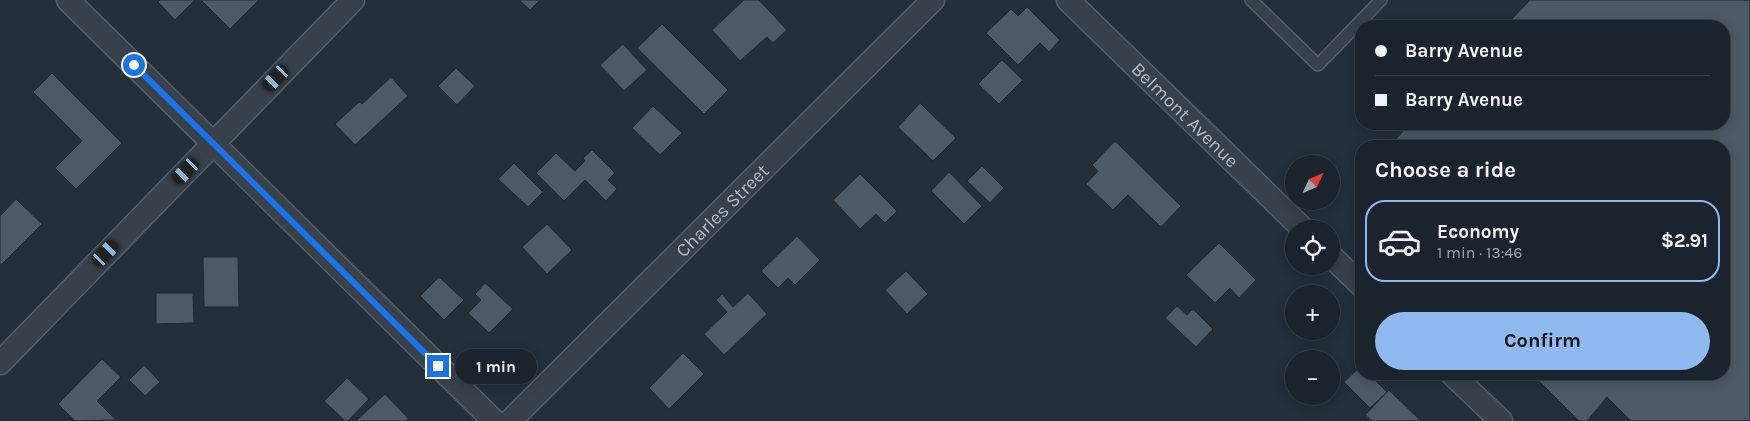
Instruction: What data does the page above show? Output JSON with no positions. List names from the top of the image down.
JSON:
{
  "streets": {
    "street": ["Belmont Avenue", "Charles Street"]
  },
  "north": "top right",
  "page": {
    "banner": ["Barry Avenue", "Barry Avenue"],
    "heading": "Choose a ride",
    "map_buttons": ["+", "−"],
    "list": [
      {
        "name": "Economy",
        "note": "1 min · 13:46",
        "value": "$2.91"
      }
    ],
    "buttons": "Confirm",
    "bubble": "1 min"
  }
}
